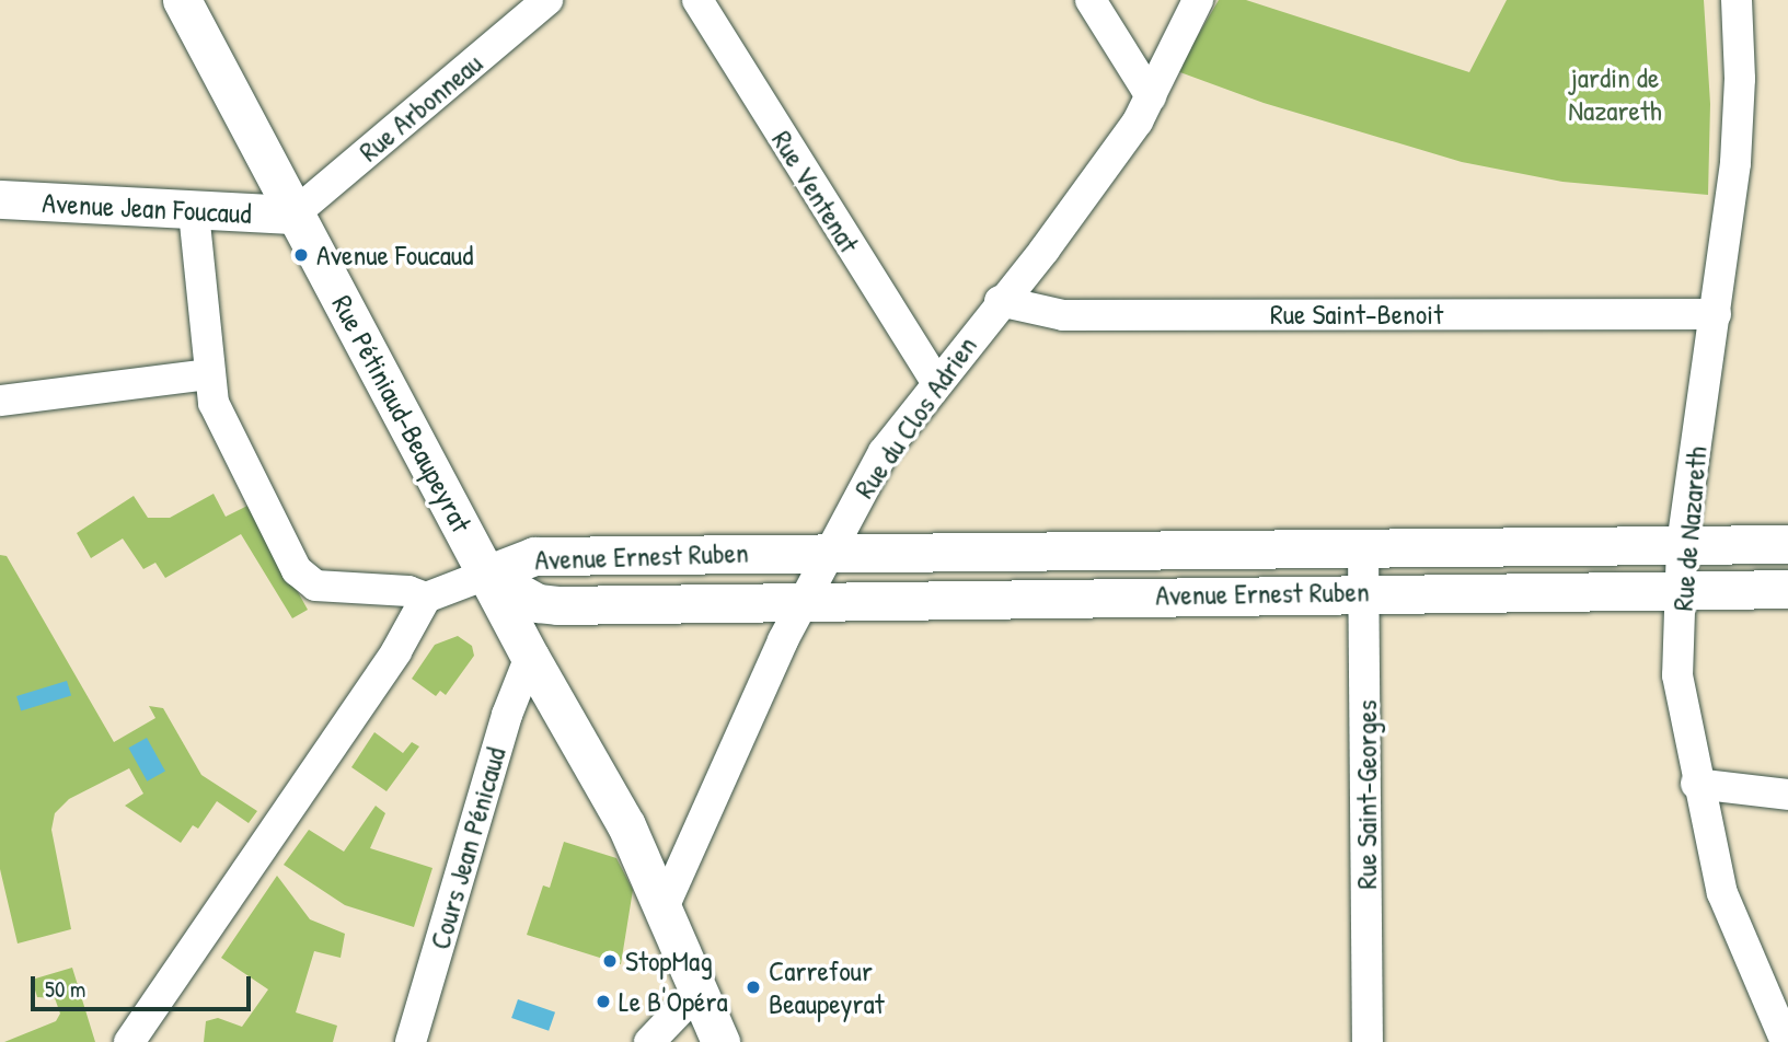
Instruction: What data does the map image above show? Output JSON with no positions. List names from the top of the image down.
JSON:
{
  "streets": {
    "street": [
      "Rue Arbonneau",
      "Rue Ventenat",
      "Avenue Jean Foucaud",
      "Rue Saint-Benoit",
      "Rue Pétiniaud-Beaupeyrat",
      "Rue du Clos Adrien",
      "Rue de Nazareth",
      "Avenue Ernest Ruben",
      "Rue Saint-Georges",
      "Cours Jean Pénicaud"
    ]
  },
  "crossings": [
    ["Rue Arbonneau", "Avenue Jean Foucaud"],
    ["Rue Arbonneau", "Rue Pétiniaud-Beaupeyrat"],
    ["Rue Ventenat", "Rue du Clos Adrien"],
    ["Avenue Jean Foucaud", "Rue Pétiniaud-Beaupeyrat"],
    ["Rue Saint-Benoit", "Rue du Clos Adrien"],
    ["Rue Saint-Benoit", "Rue de Nazareth"],
    ["Rue Pétiniaud-Beaupeyrat", "Rue du Clos Adrien"],
    ["Rue Pétiniaud-Beaupeyrat", "Avenue Ernest Ruben"],
    ["Rue Pétiniaud-Beaupeyrat", "Cours Jean Pénicaud"],
    ["Rue du Clos Adrien", "Avenue Ernest Ruben"],
    ["Rue de Nazareth", "Avenue Ernest Ruben"],
    ["Avenue Ernest Ruben", "Rue Saint-Georges"]
  ],
  "parks": ["jardin de Nazareth"],
  "places": [
    "Avenue Foucaud",
    "StopMag",
    "Carrefour Beaupeyrat",
    "Le B'Opéra"
  ],
  "scale_bar": "50 m"
}
